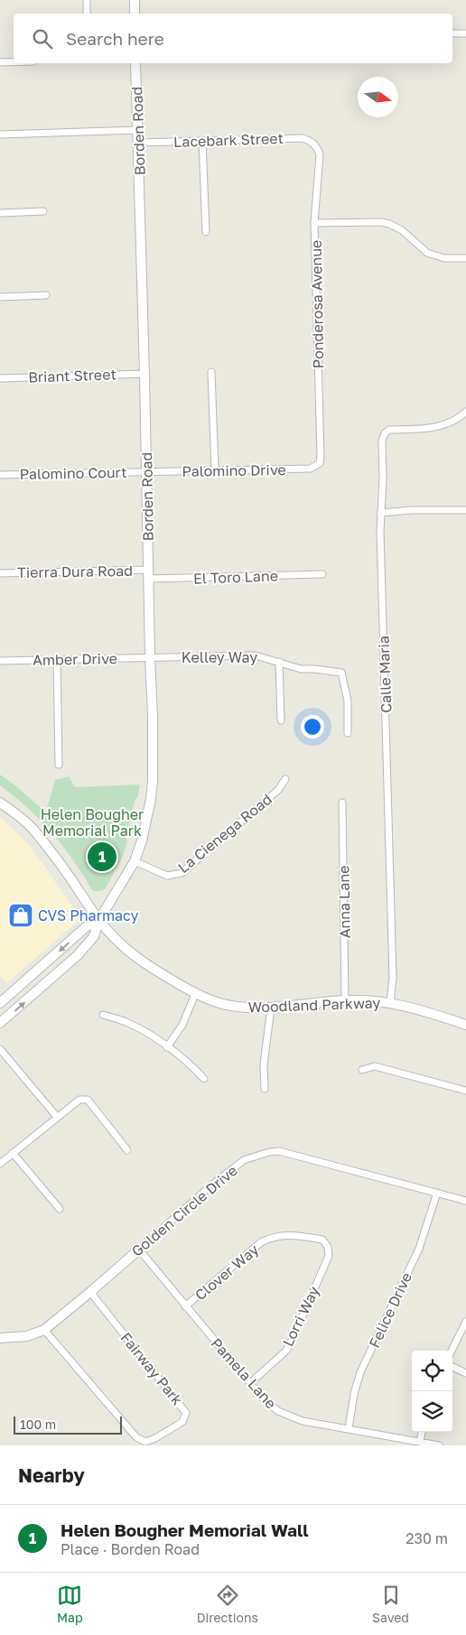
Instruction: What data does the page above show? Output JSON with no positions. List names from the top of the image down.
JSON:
{
  "streets": {
    "main road": ["Borden Road", "Woodland Parkway", "Golden Circle Drive"],
    "street": [
      "Lacebark Street",
      "Ponderosa Avenue",
      "Briant Street",
      "Palomino Drive",
      "Palomino Court",
      "Tierra Dura Road",
      "El Toro Lane",
      "Kelley Way",
      "Amber Drive",
      "Calle Maria",
      "La Cienega Road",
      "Anna Lane",
      "Clover Way",
      "Felice Drive",
      "Lorri Way",
      "Fairway Park",
      "Pamela Lane"
    ]
  },
  "crossings": [
    ["Borden Road", "Lacebark Street"],
    ["Borden Road", "Briant Street"],
    ["Borden Road", "Palomino Drive"],
    ["Borden Road", "Palomino Court"],
    ["Borden Road", "Tierra Dura Road"],
    ["Borden Road", "El Toro Lane"],
    ["Borden Road", "Kelley Way"],
    ["Borden Road", "Amber Drive"],
    ["Borden Road", "La Cienega Road"],
    ["Borden Road", "Woodland Parkway"],
    ["Lacebark Street", "Ponderosa Avenue"],
    ["Ponderosa Avenue", "Palomino Drive"],
    ["Palomino Drive", "Palomino Court"],
    ["Tierra Dura Road", "El Toro Lane"],
    ["Kelley Way", "Amber Drive"],
    ["Calle Maria", "Woodland Parkway"],
    ["Anna Lane", "Woodland Parkway"],
    ["Golden Circle Drive", "Felice Drive"],
    ["Golden Circle Drive", "Fairway Park"],
    ["Golden Circle Drive", "Pamela Lane"],
    ["Clover Way", "Lorri Way"],
    ["Clover Way", "Pamela Lane"],
    ["Felice Drive", "Pamela Lane"],
    ["Lorri Way", "Pamela Lane"]
  ],
  "parks": ["Helen Bougher Memorial Park"],
  "places": {
    "shop": ["CVS Pharmacy"]
  },
  "scale_bar": "100 m",
  "north": "right",
  "page": {
    "search": "Search here",
    "pins": "1",
    "scale": "100 m",
    "heading": "Nearby",
    "list": [
      {
        "mark": "1",
        "name": "Helen Bougher Memorial Wall",
        "note": "Place · Borden Road",
        "value": "230 m"
      }
    ],
    "nav": ["Map", "Directions", "Saved"]
  }
}
